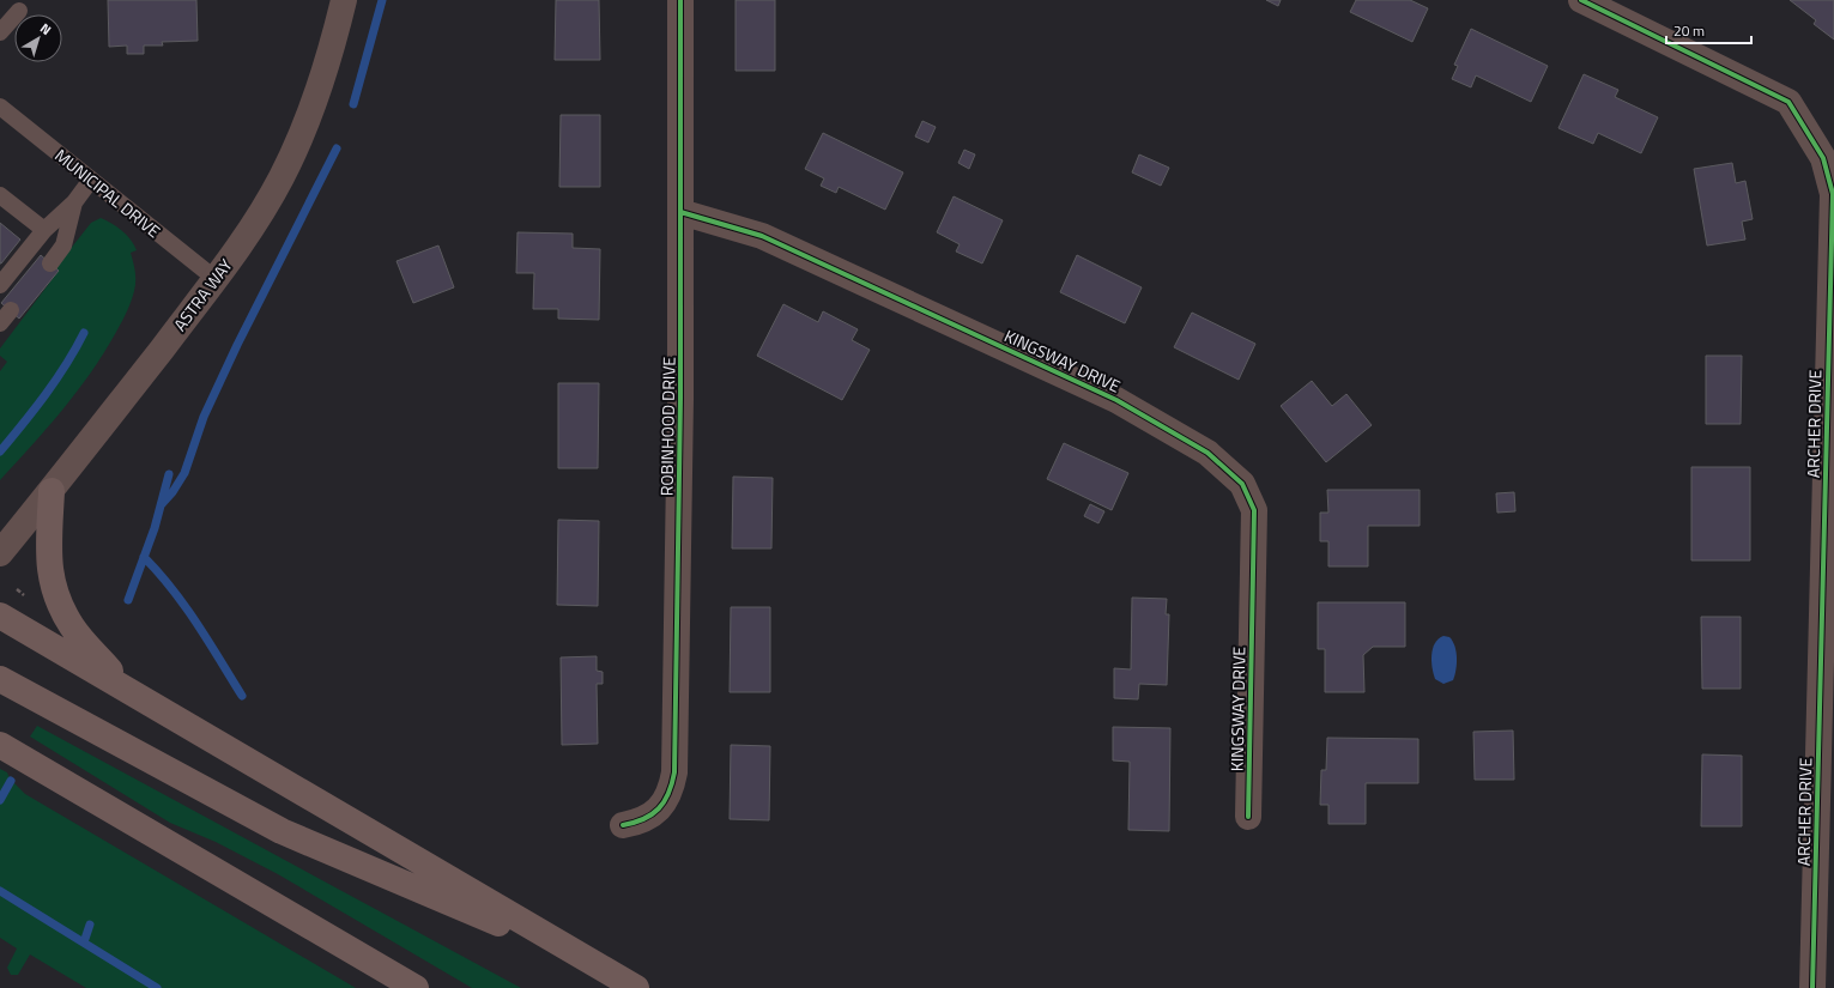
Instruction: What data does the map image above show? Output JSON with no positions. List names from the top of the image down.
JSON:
{
  "streets": {
    "street": [
      "ASTRA WAY",
      "KINGSWAY DRIVE",
      "ARCHER DRIVE",
      "ROBINHOOD DRIVE"
    ],
    "lane": ["MUNICIPAL DRIVE"]
  },
  "crossings": [
    ["MUNICIPAL DRIVE", "ASTRA WAY"],
    ["KINGSWAY DRIVE", "ROBINHOOD DRIVE"]
  ],
  "scale_bar": "20 m",
  "north": "top right"
}
